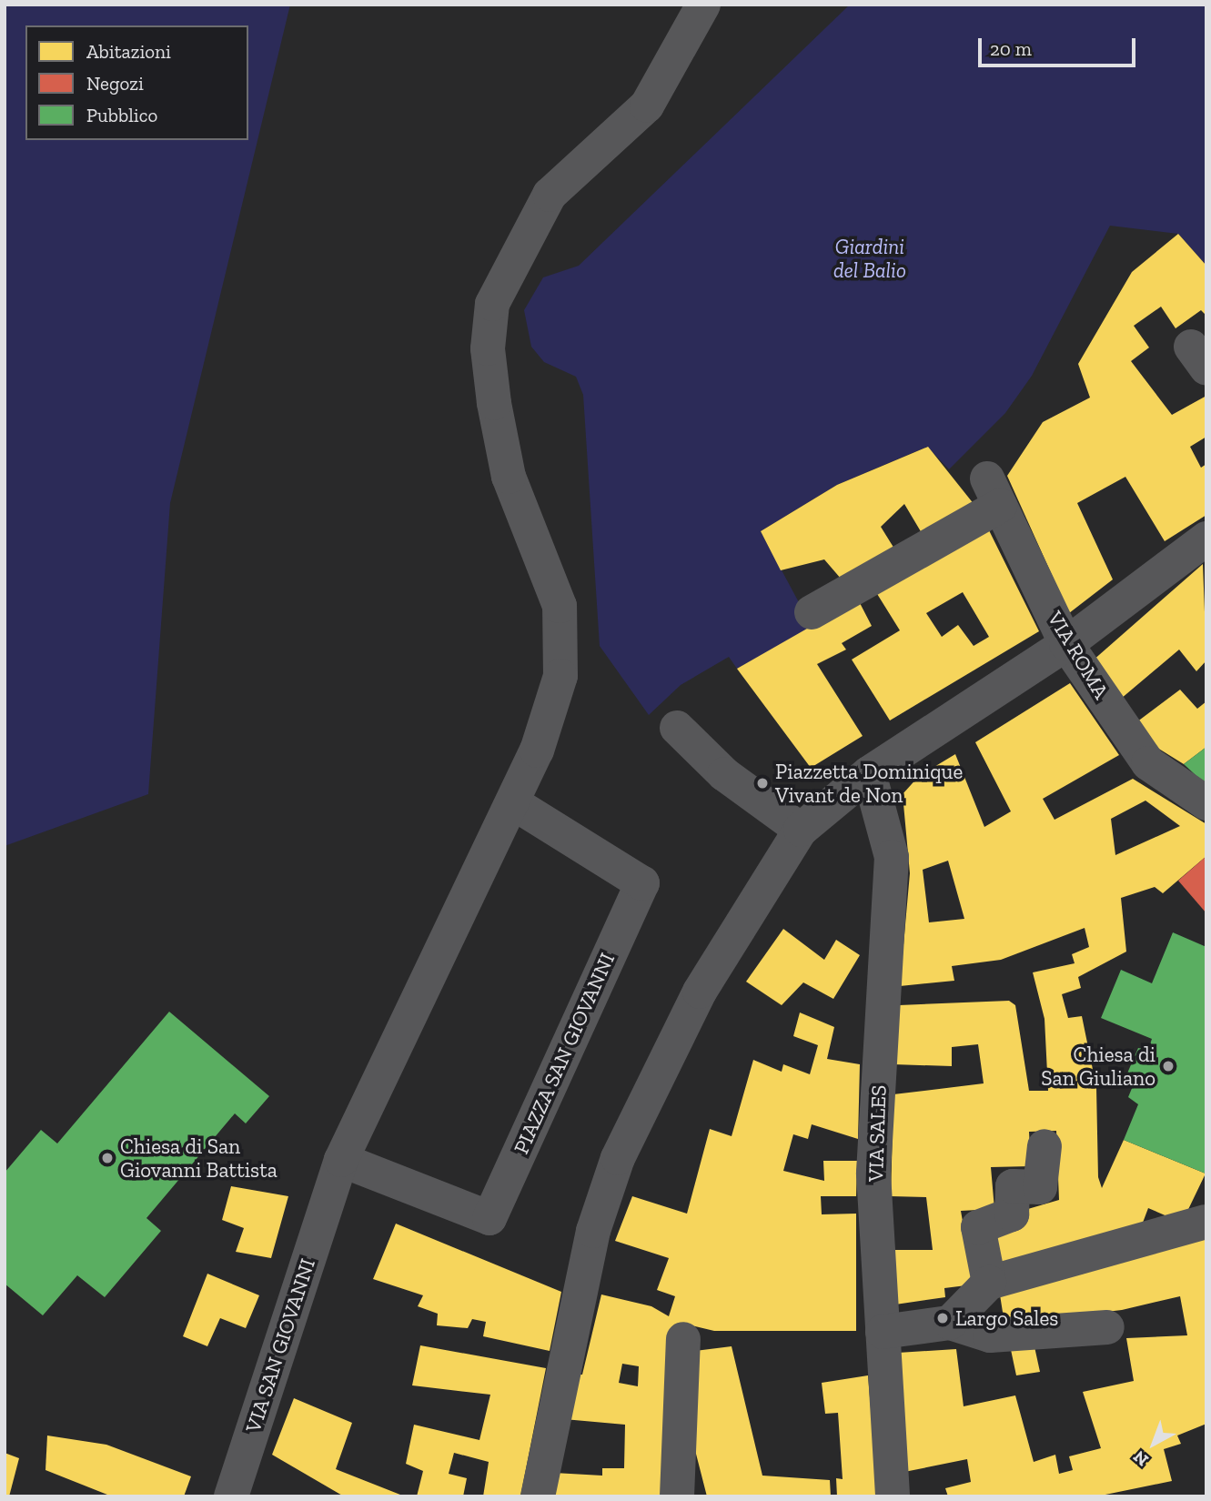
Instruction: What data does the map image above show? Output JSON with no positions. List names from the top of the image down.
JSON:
{
  "streets": {
    "street": [
      "VIA ROMA",
      "PIAZZA SAN GIOVANNI",
      "VIA SALES",
      "VIA SAN GIOVANNI"
    ]
  },
  "crossings": [
    ["PIAZZA SAN GIOVANNI", "VIA SAN GIOVANNI"]
  ],
  "parks": ["Giardini del Balio"],
  "places": [
    "Piazzetta Dominique Vivant de Non",
    "Chiesa di San Giuliano",
    "Chiesa di San Giovanni Battista",
    "Largo Sales"
  ],
  "legend": ["Abitazioni", "Negozi", "Pubblico"],
  "scale_bar": "20 m",
  "north": "bottom left"
}
